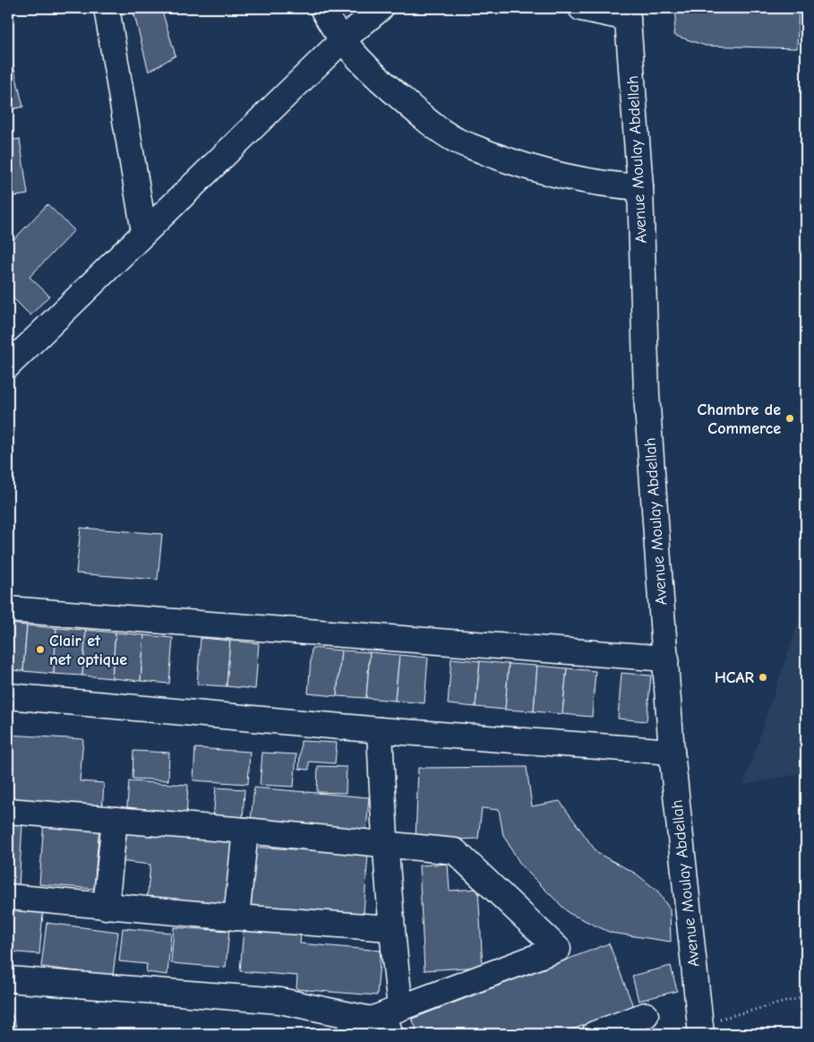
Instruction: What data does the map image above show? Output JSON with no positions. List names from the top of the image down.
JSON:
{
  "streets": {
    "street": ["Avenue Moulay Abdellah"]
  },
  "places": ["Chambre de Commerce", "Clair et net optique", "HCAR"]
}
